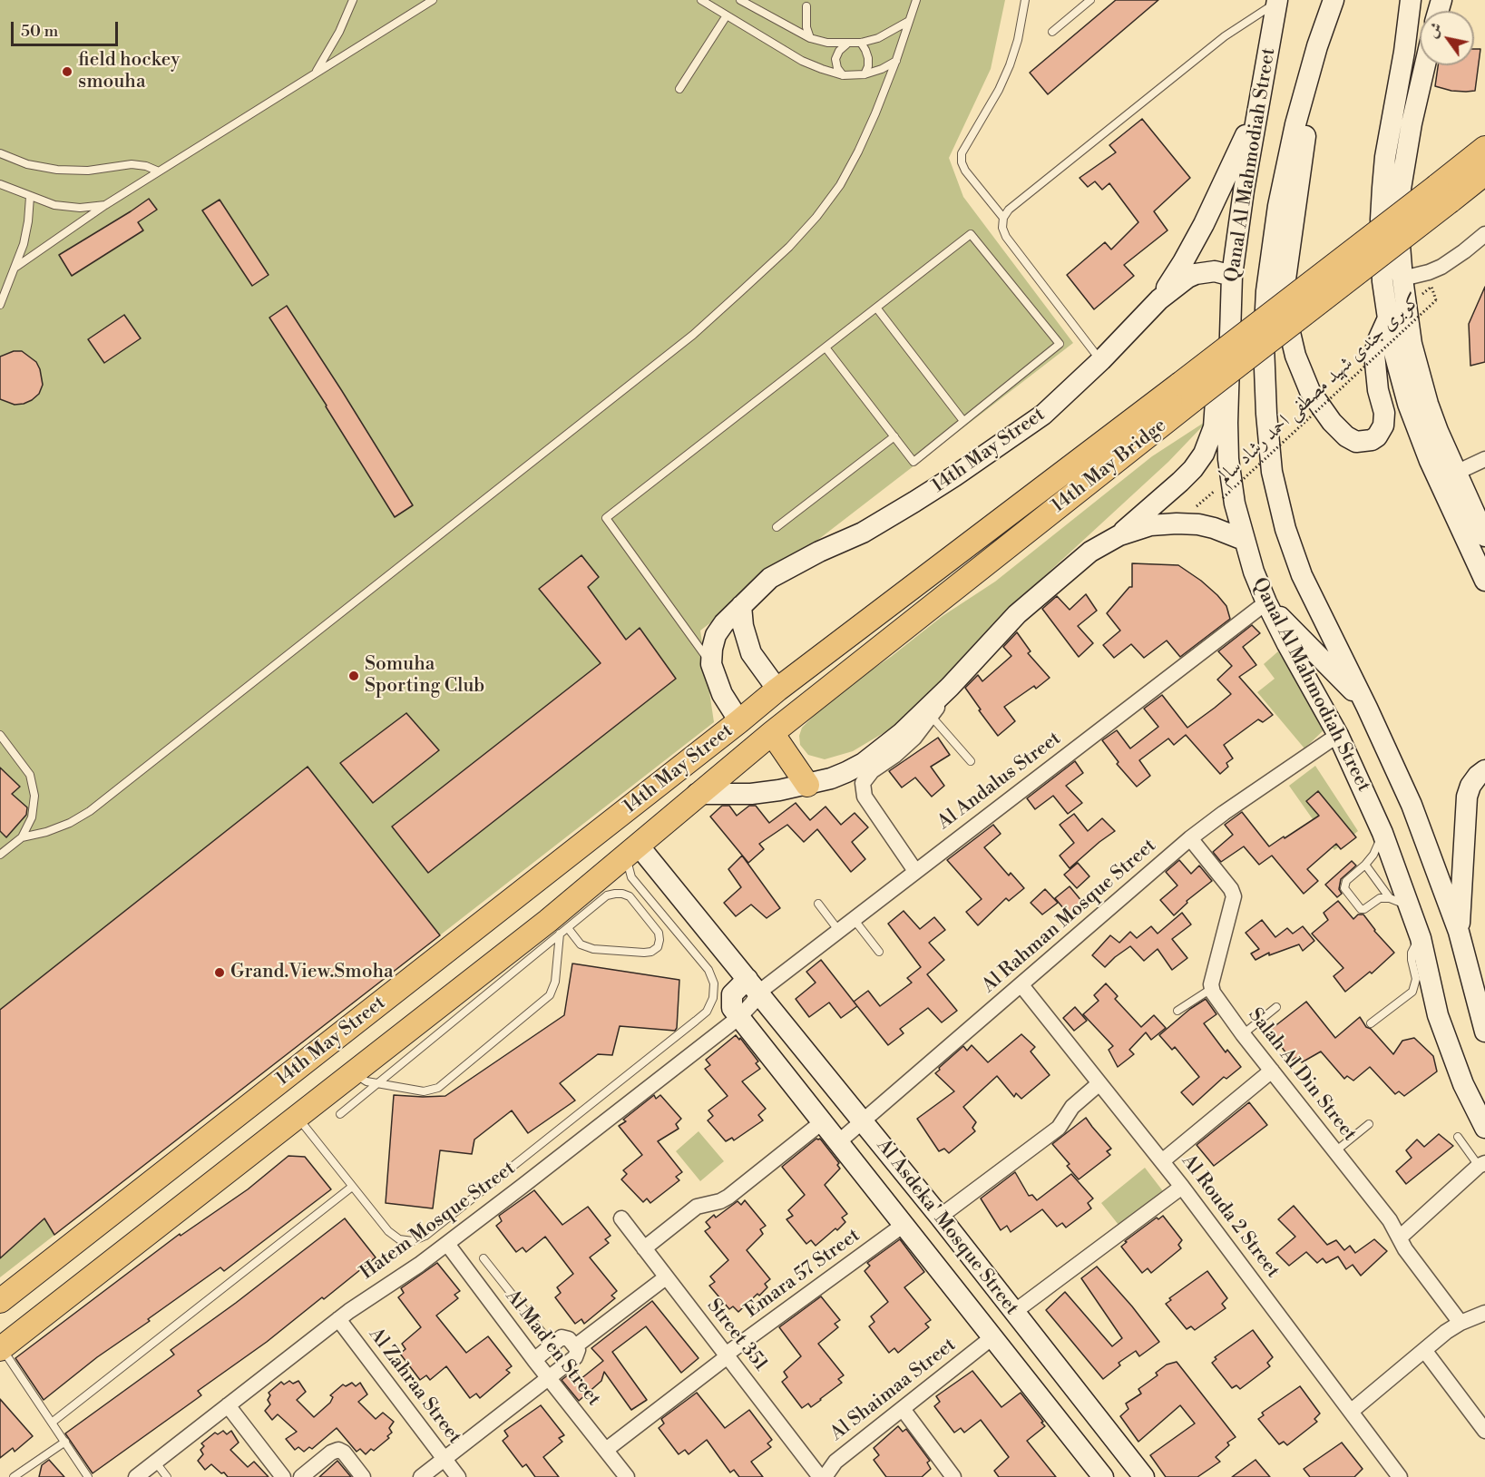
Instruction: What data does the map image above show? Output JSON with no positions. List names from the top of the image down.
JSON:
{
  "streets": {
    "main road": [
      "Qanal Al Mahmodiah Street",
      "14th May Street",
      "14th May Bridge",
      "Al Asdeka' Mosque Street"
    ],
    "street": [
      "Al Andalus Street",
      "Al Rahman Mosque Street",
      "Salah Al Din Street",
      "Al Rouda 2 Street",
      "Hatem Mosque Street",
      "Emara 57 Street",
      "Street 351",
      "Al Mad'en Street",
      "Al Zahraa Street",
      "Al Shaimaa Street"
    ],
    "path": ["كوبرى جندى شهيد مصطفى احمد رشاد سالم"]
  },
  "crossings": [
    ["Qanal Al Mahmodiah Street", "14th May Street"],
    ["Qanal Al Mahmodiah Street", "Al Andalus Street"],
    ["Qanal Al Mahmodiah Street", "Al Rahman Mosque Street"],
    ["14th May Street", "14th May Bridge"],
    ["14th May Street", "Al Asdeka' Mosque Street"],
    ["Al Andalus Street", "Al Asdeka' Mosque Street"],
    ["Al Rahman Mosque Street", "Al Rouda 2 Street"],
    ["Al Rahman Mosque Street", "Al Asdeka' Mosque Street"],
    ["Hatem Mosque Street", "Al Asdeka' Mosque Street"],
    ["Hatem Mosque Street", "Al Mad'en Street"],
    ["Hatem Mosque Street", "Al Zahraa Street"],
    ["Al Asdeka' Mosque Street", "Emara 57 Street"],
    ["Al Asdeka' Mosque Street", "Al Shaimaa Street"],
    ["Emara 57 Street", "Street 351"],
    ["Emara 57 Street", "Al Mad'en Street"]
  ],
  "places": ["field hockey smouha", "Somuha Sporting Club", "Grand.View.Smoha"],
  "scale_bar": "50 m",
  "north": "top left"
}
